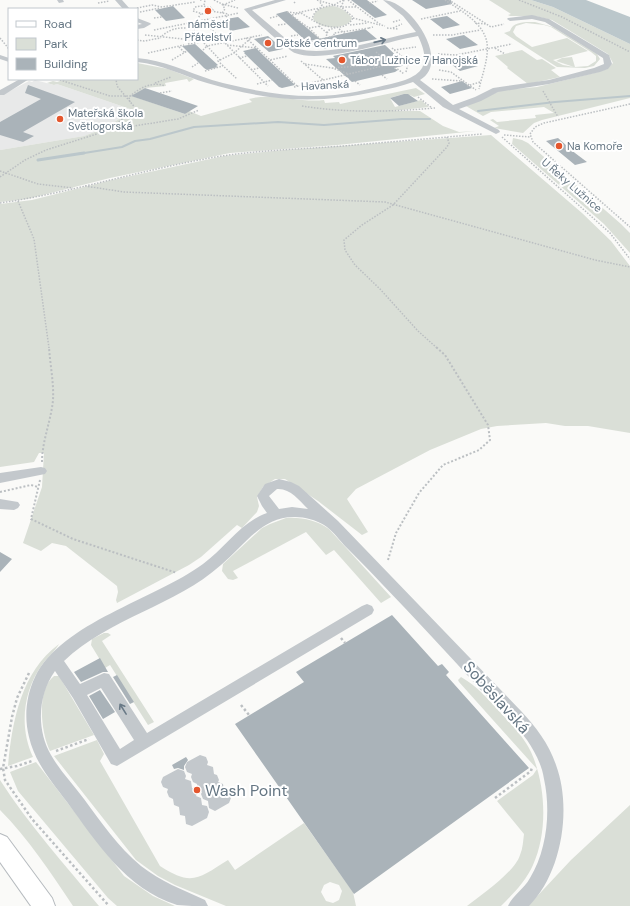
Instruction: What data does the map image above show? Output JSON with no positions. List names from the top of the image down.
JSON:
{
  "streets": {
    "street": ["Havanská", "Soběslavská"],
    "path": ["U Řeky Lužnice"]
  },
  "places": [
    "náměstí Přátelství",
    "Dětské centrum",
    "Tábor Lužnice 7 Hanojská",
    "Mateřská škola Světlogorská",
    "Na Komoře",
    "Wash Point"
  ],
  "legend": ["Road", "Park", "Building"]
}
